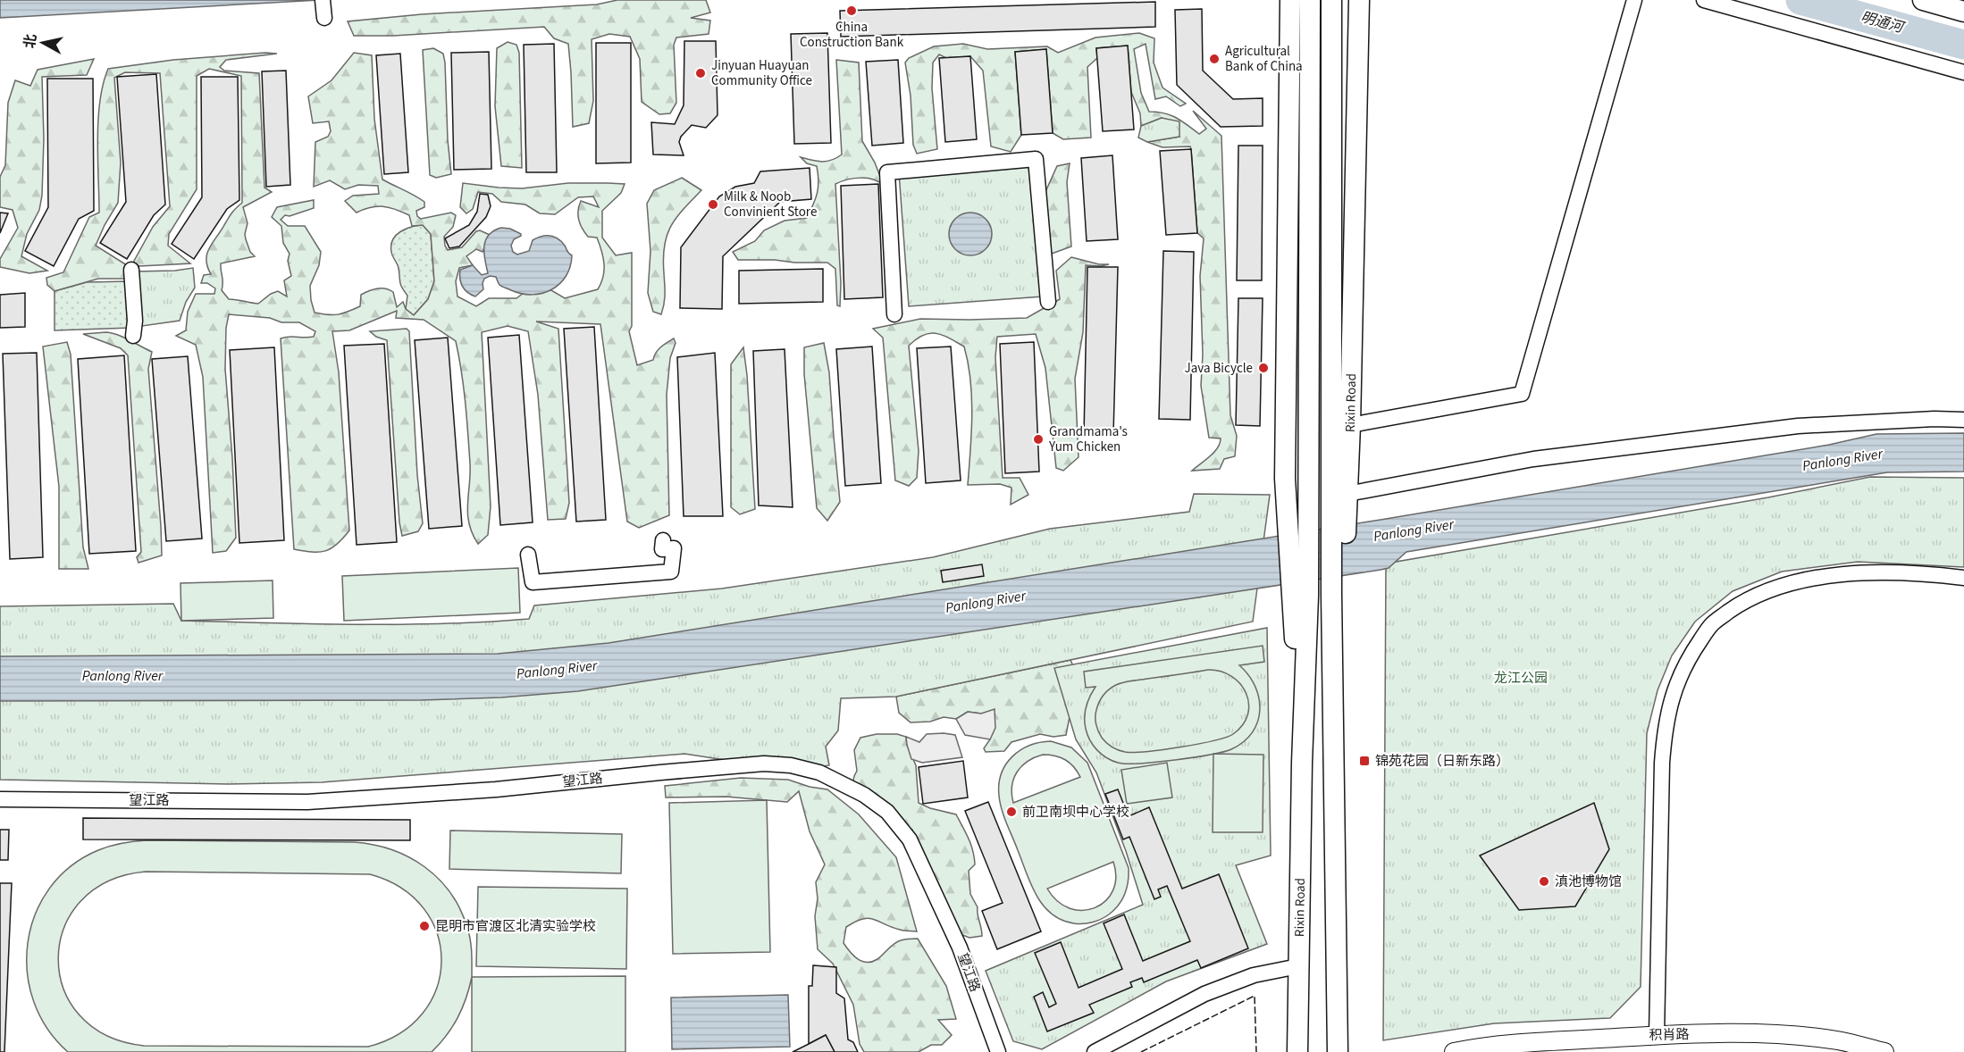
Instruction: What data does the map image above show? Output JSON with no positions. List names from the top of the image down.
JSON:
{
  "streets": {
    "main road": ["Rixin Road"],
    "street": ["望江路", "积肖路"]
  },
  "water": ["明通河", "Panlong River"],
  "parks": ["龙江公园"],
  "places": {
    "other": [
      "China Construction Bank",
      "Agricultural Bank of China",
      "Jinyuan Huayuan Community Office",
      "Milk & Noob Convinient Store",
      "Java Bicycle",
      "Grandmama's Yum Chicken",
      "前卫南坝中心学校",
      "滇池博物馆",
      "昆明市官渡区北清实验学校"
    ],
    "transit": ["锦苑花园（日新东路）"]
  },
  "north": "left"
}
